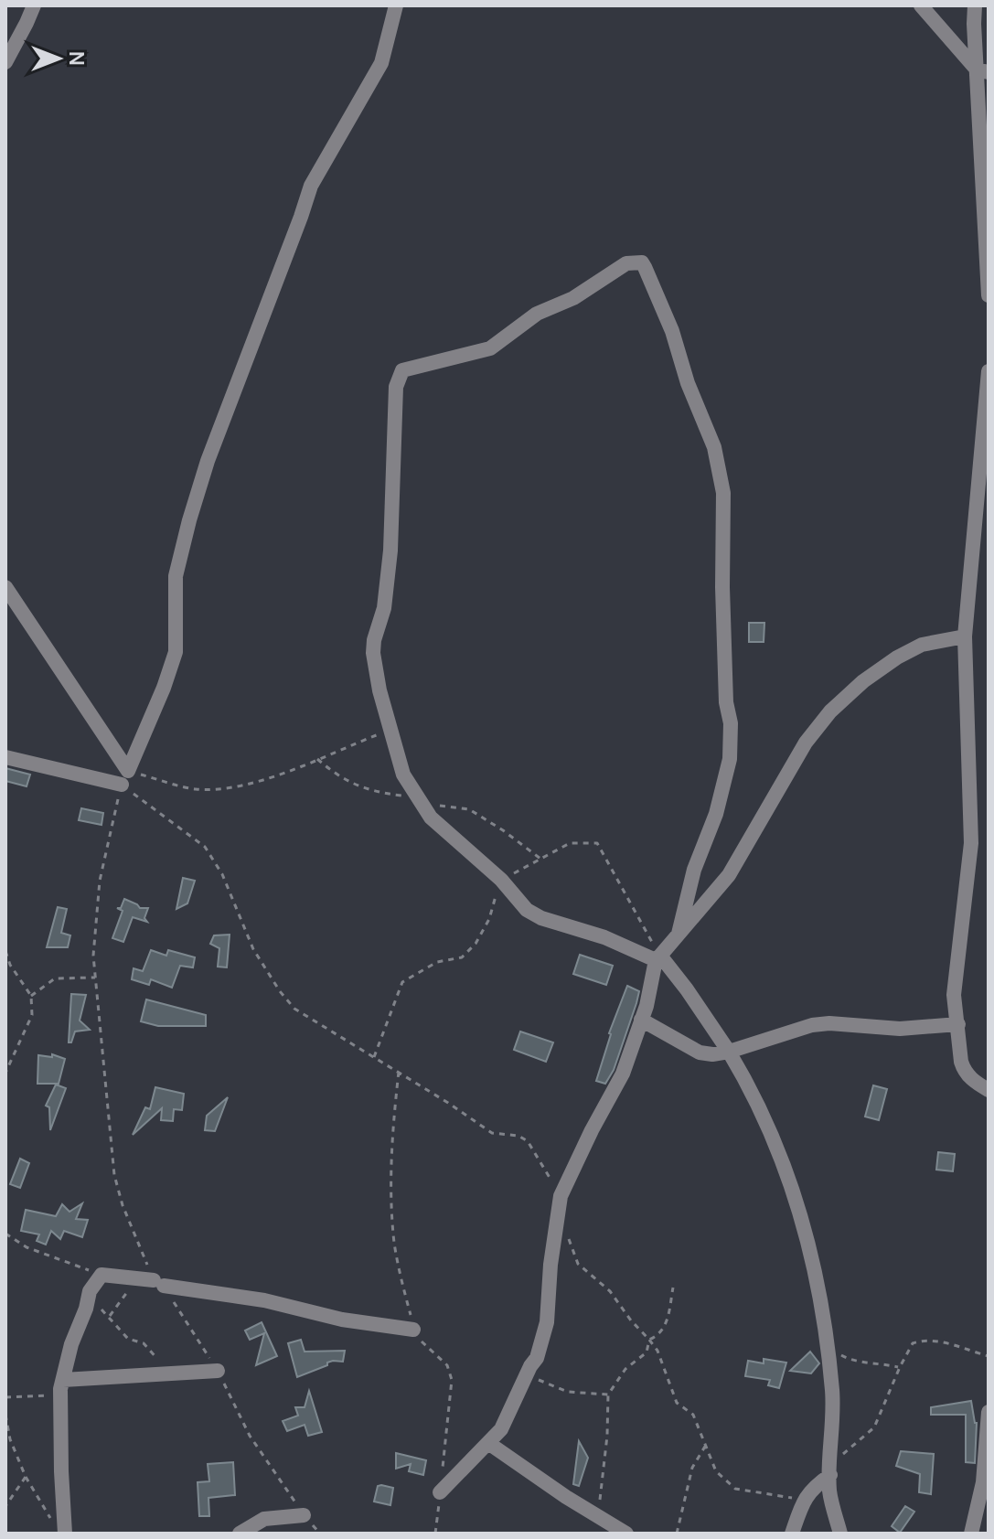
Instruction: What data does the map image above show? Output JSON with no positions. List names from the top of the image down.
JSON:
{
  "north": "right"
}
